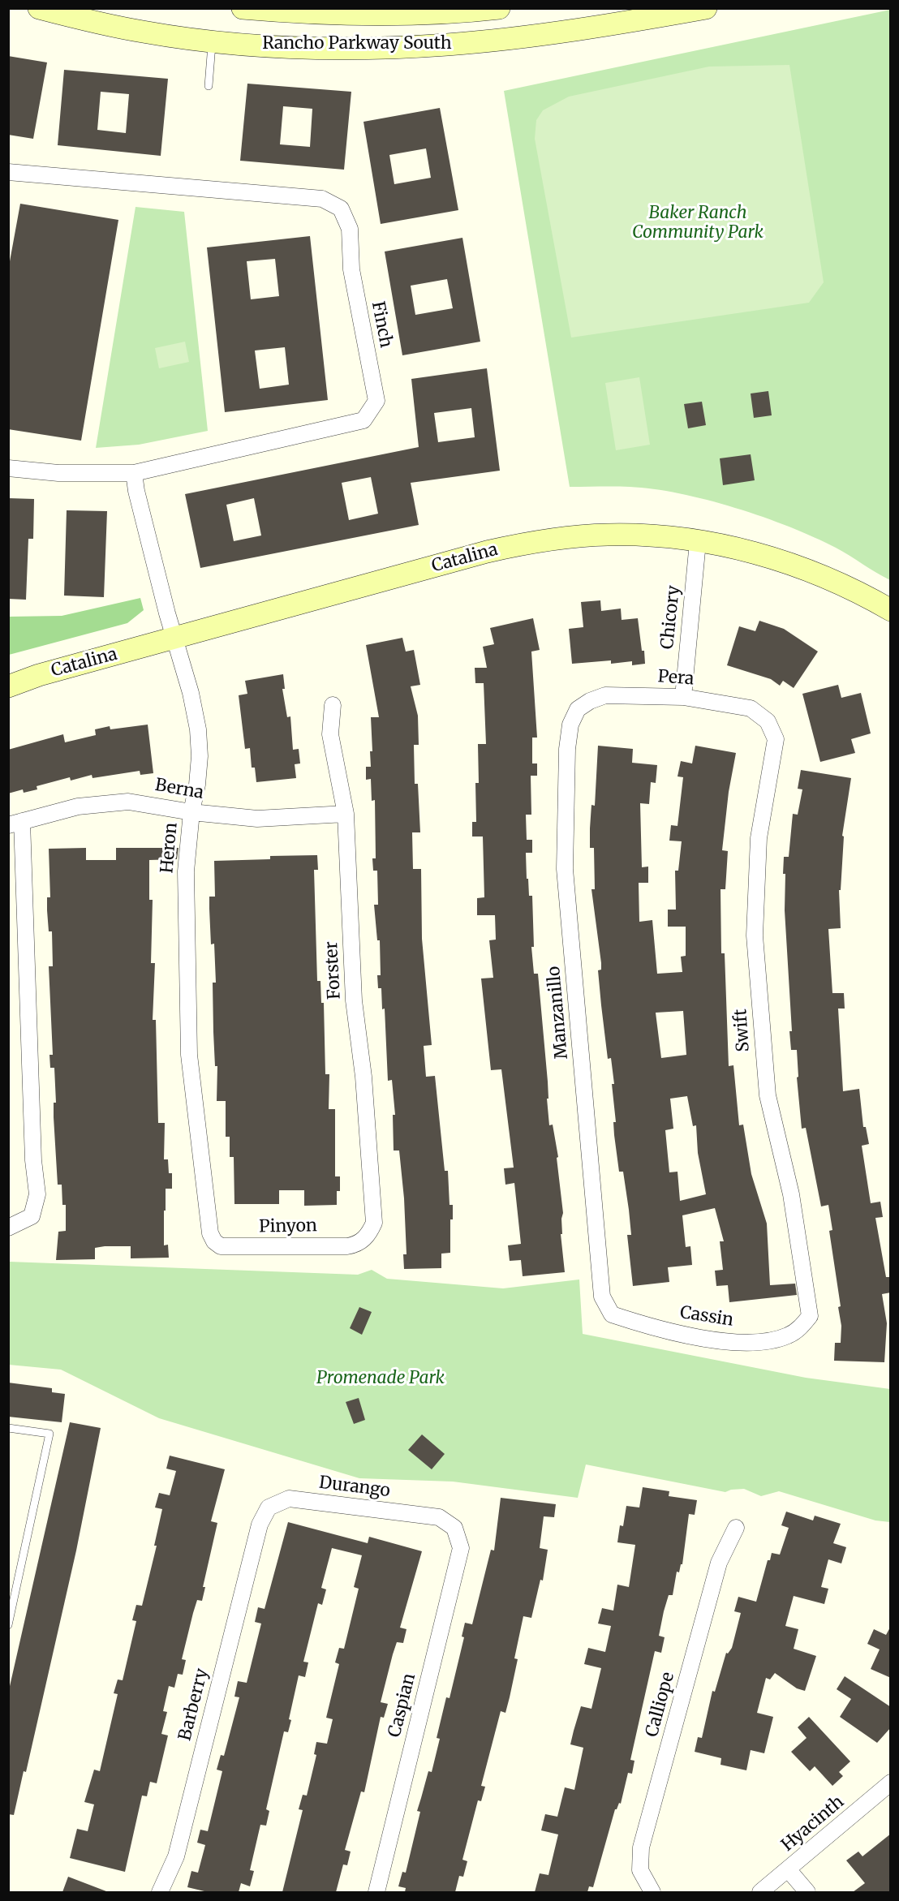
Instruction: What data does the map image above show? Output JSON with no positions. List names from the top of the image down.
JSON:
{
  "streets": {
    "street": [
      "Rancho Parkway South",
      "Finch",
      "Catalina",
      "Chicory",
      "Pera",
      "Berna",
      "Heron",
      "Forster",
      "Manzanillo",
      "Swift",
      "Pinyon",
      "Cassin",
      "Durango",
      "Barberry",
      "Calliope",
      "Caspian",
      "Hyacinth"
    ]
  },
  "crossings": [
    ["Finch", "Heron"],
    ["Catalina", "Chicory"],
    ["Catalina", "Heron"],
    ["Chicory", "Pera"],
    ["Pera", "Manzanillo"],
    ["Pera", "Swift"],
    ["Berna", "Heron"],
    ["Berna", "Forster"],
    ["Heron", "Pinyon"],
    ["Forster", "Pinyon"],
    ["Manzanillo", "Cassin"],
    ["Swift", "Cassin"],
    ["Durango", "Barberry"],
    ["Durango", "Caspian"]
  ],
  "parks": ["Baker Ranch Community Park", "Promenade Park"]
}
